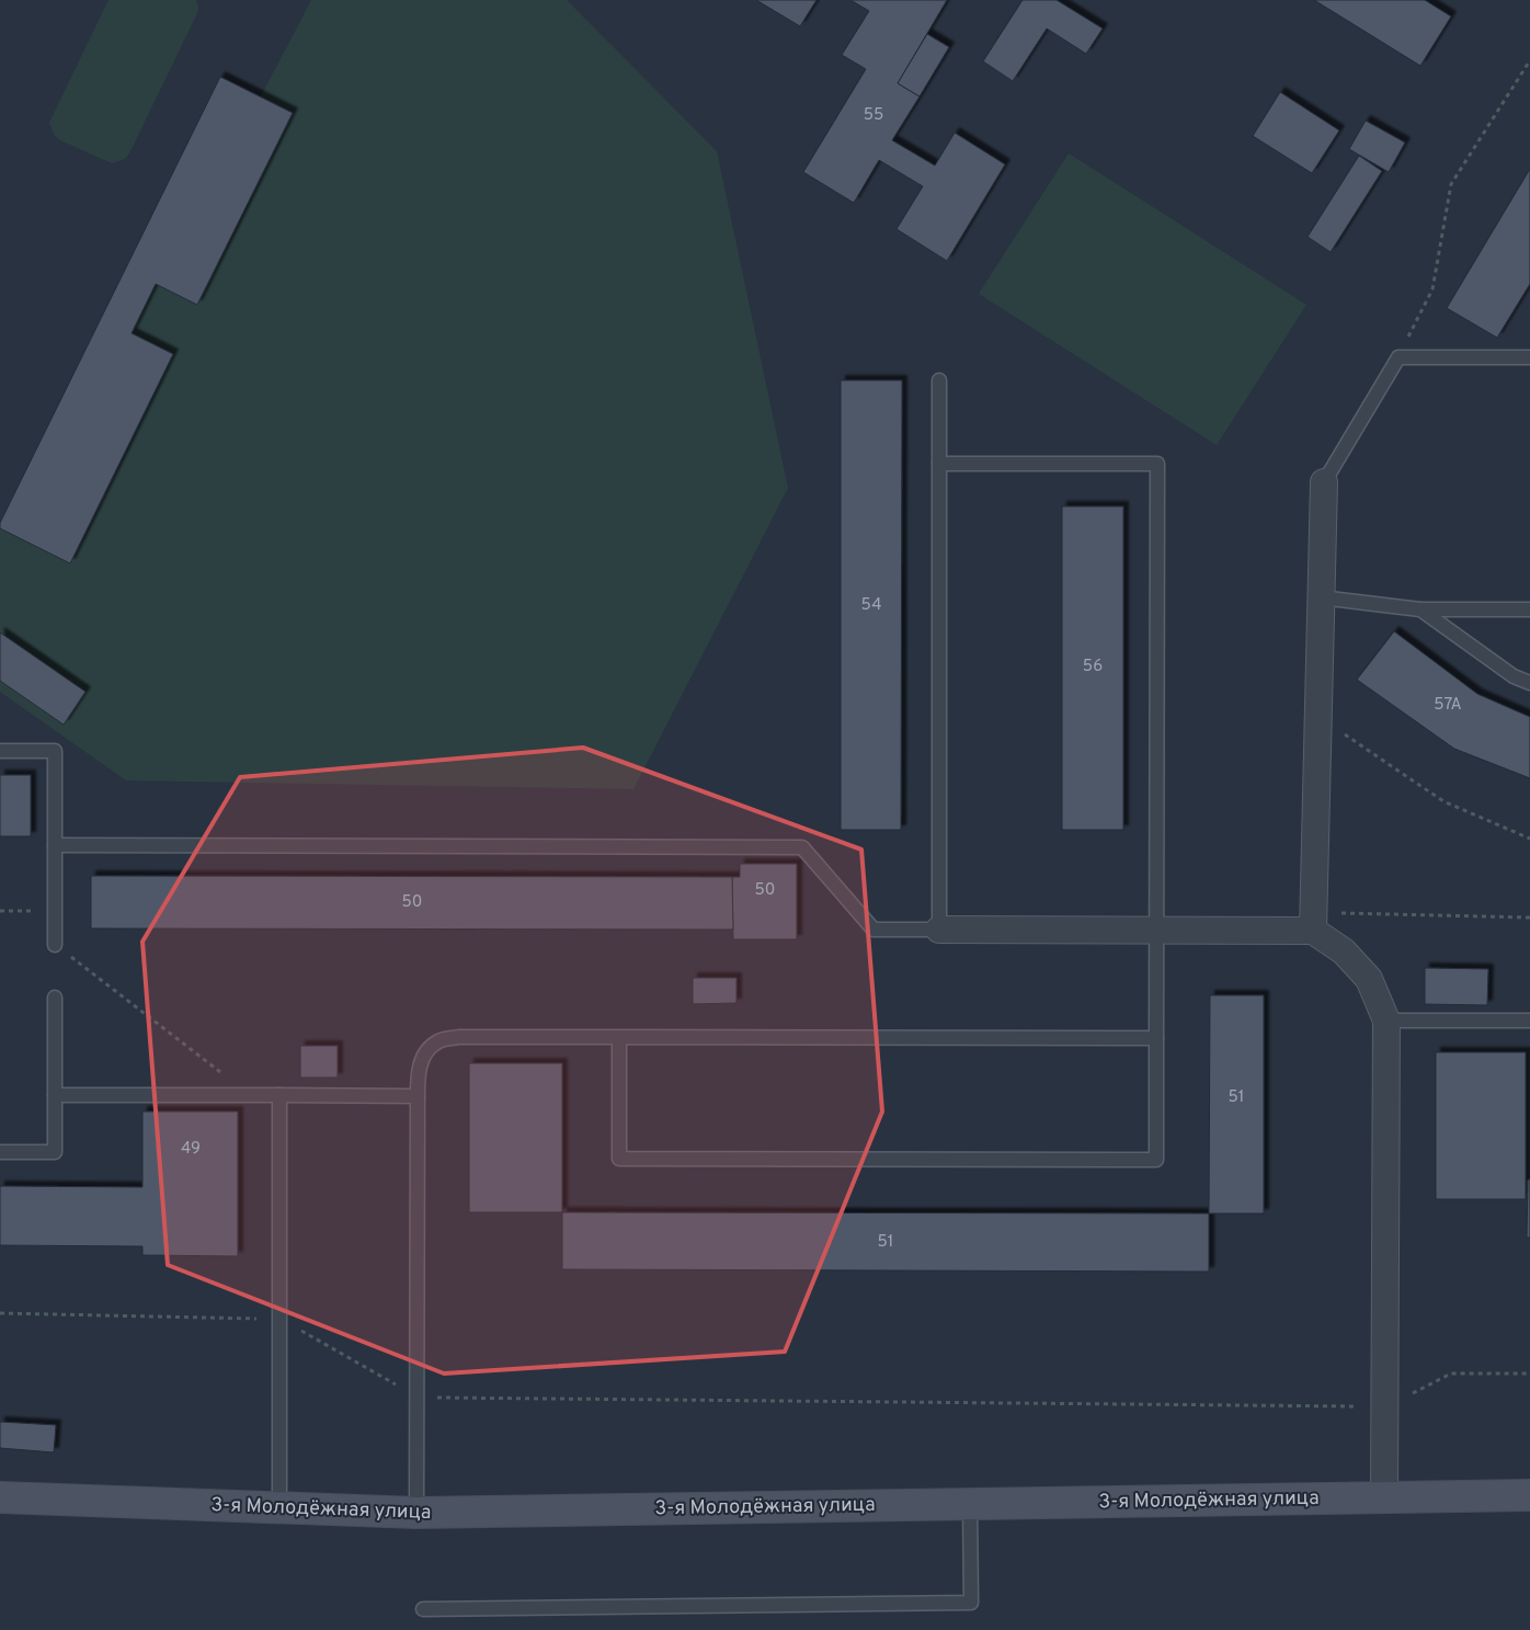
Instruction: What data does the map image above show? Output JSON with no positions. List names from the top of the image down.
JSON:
{
  "streets": {
    "main road": ["3-я Молодёжная улица"]
  },
  "house_numbers": [
    "55",
    "54",
    "56",
    "57А",
    "50",
    "50",
    "51",
    "49",
    "51"
  ]
}
